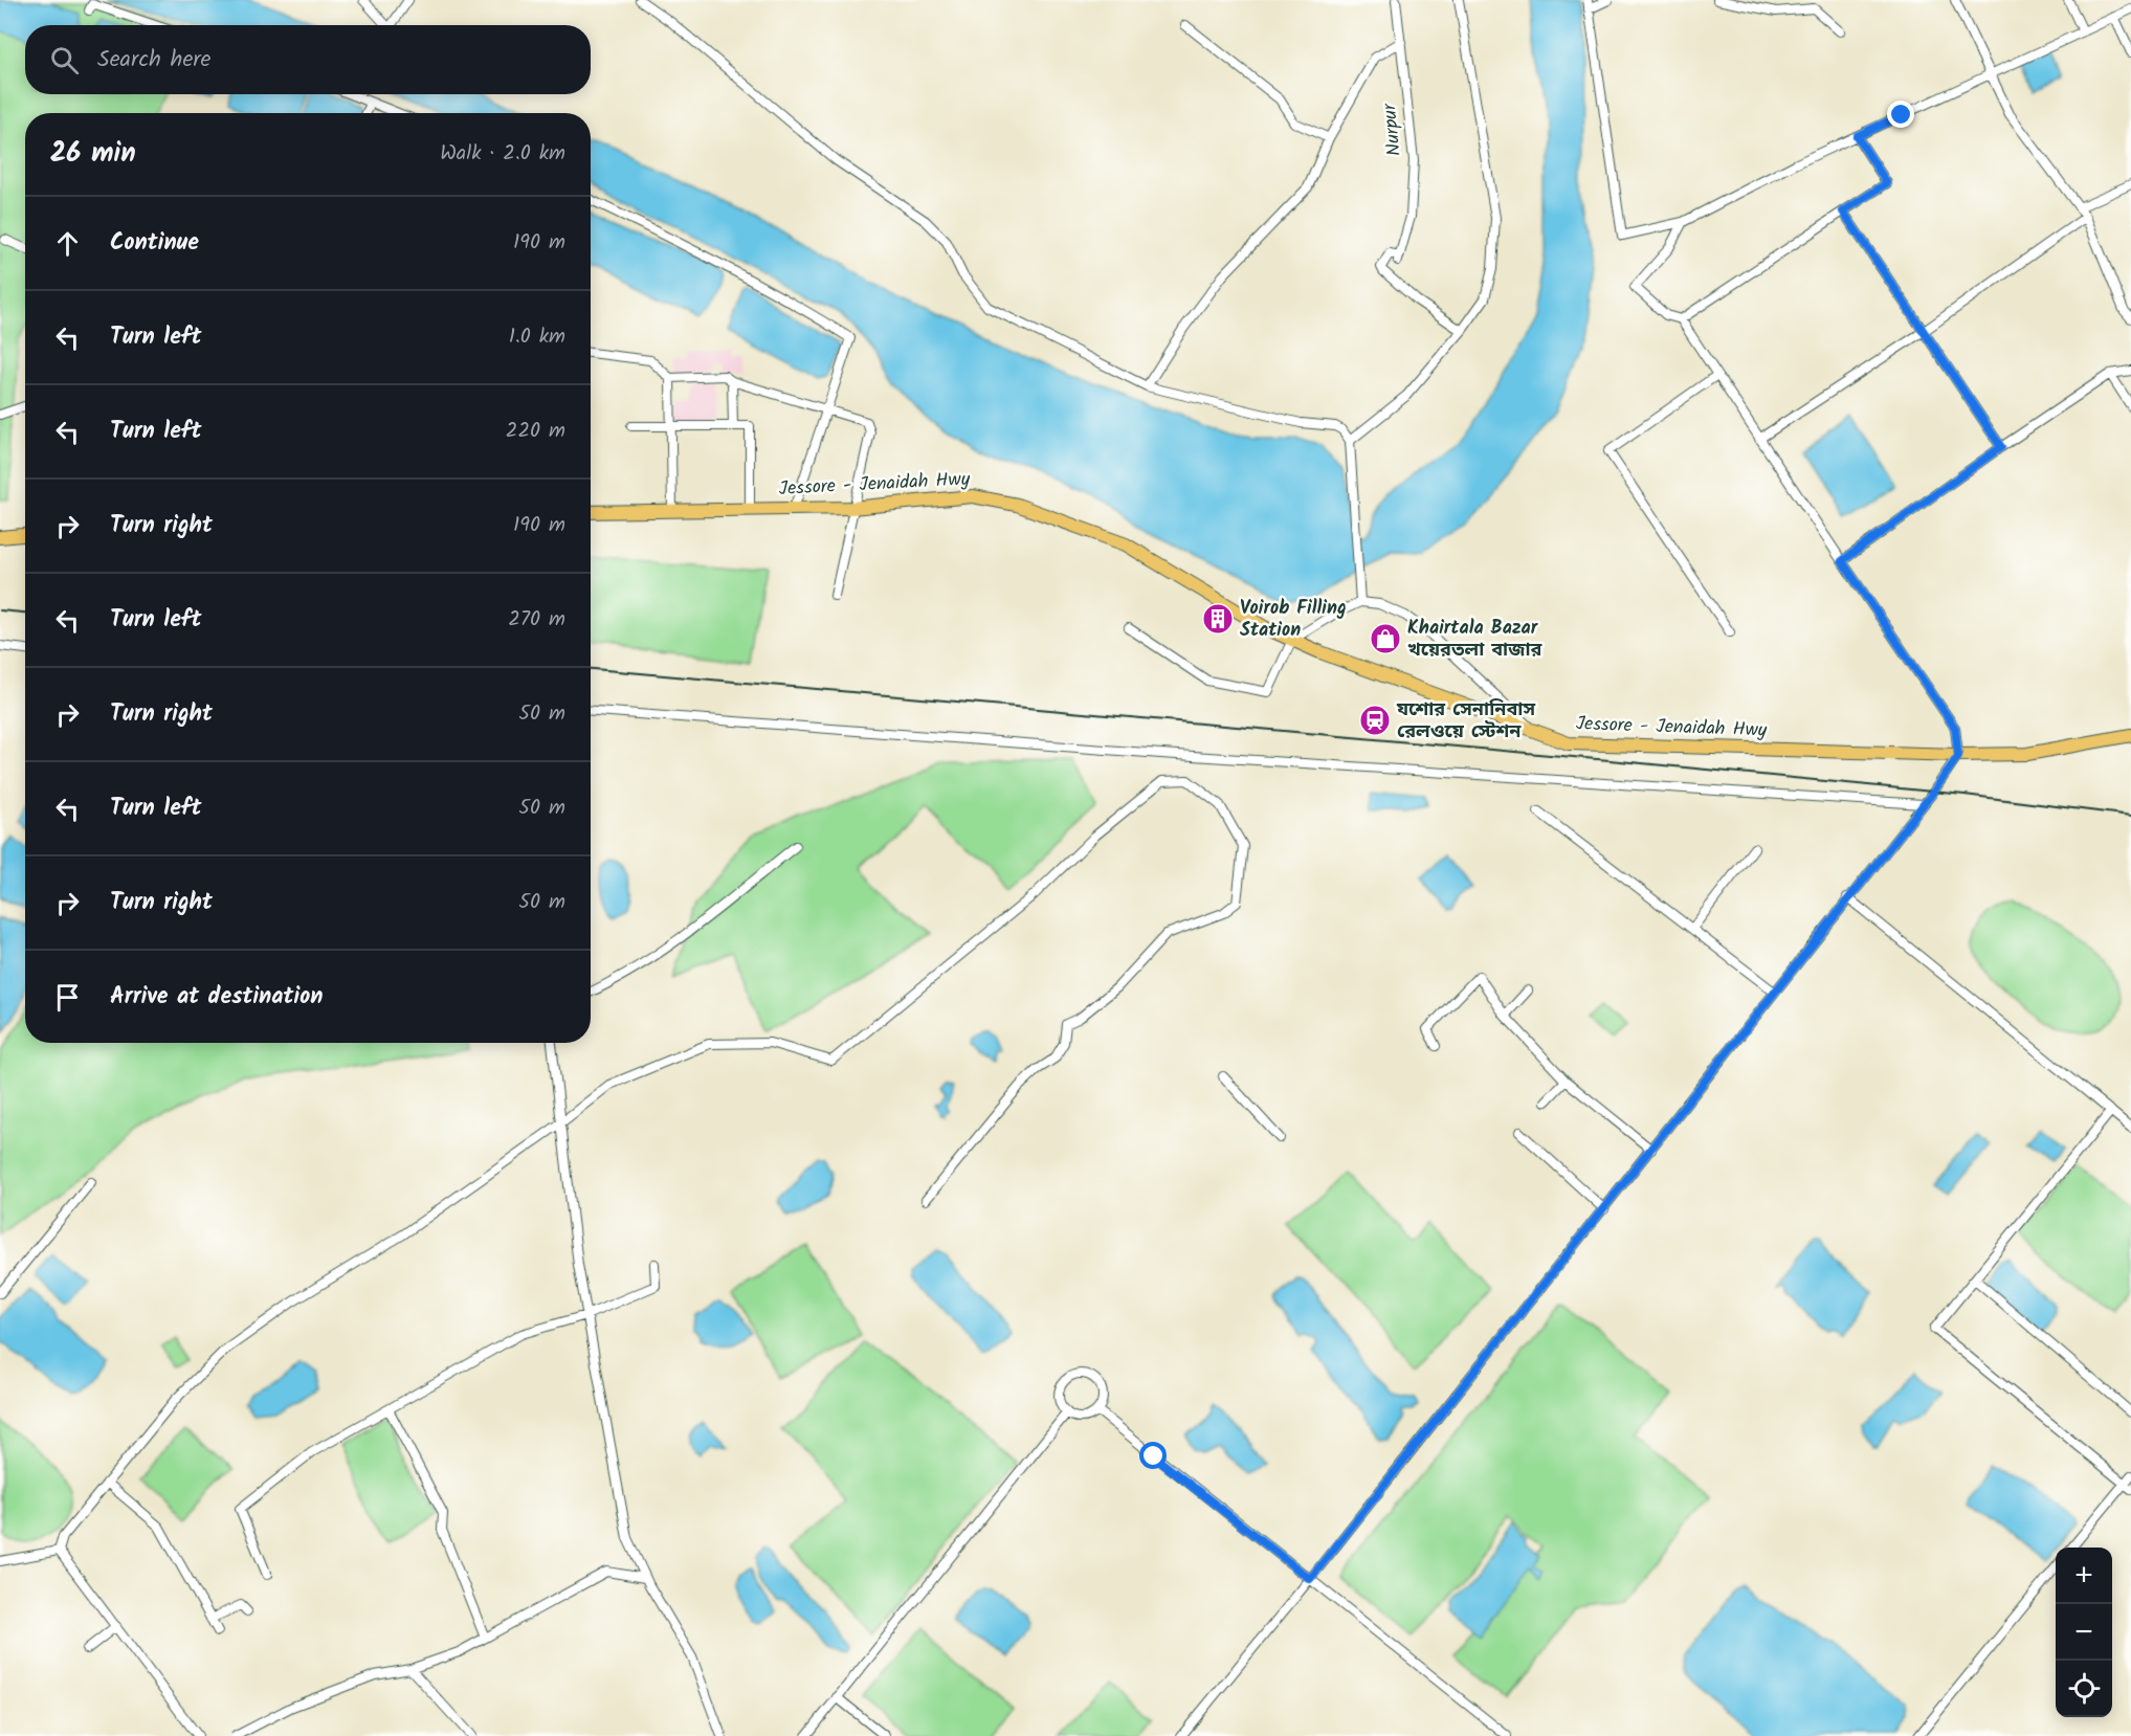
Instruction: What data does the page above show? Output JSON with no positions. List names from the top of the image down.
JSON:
{
  "streets": {
    "highway": ["Jessore - Jenaidah Hwy"],
    "street": ["Nurpur"]
  },
  "places": {
    "building": ["Voirob Filling Station"],
    "shop": ["Khairtala Bazar খয়েরতলা বাজার"],
    "station": ["যশোর সেনানিবাস রেলওয়ে স্টেশন"]
  },
  "page": {
    "search": "Search here",
    "heading": ["26 min", "Walk · 2.0 km"],
    "list": [
      ["Continue", "190 m"],
      ["Turn left", "1.0 km"],
      ["Turn left", "220 m"],
      ["Turn right", "190 m"],
      ["Turn left", "270 m"],
      ["Turn right", "50 m"],
      ["Turn left", "50 m"],
      ["Turn right", "50 m"],
      "Arrive at destination"
    ],
    "map_buttons": ["+", "−"]
  }
}
